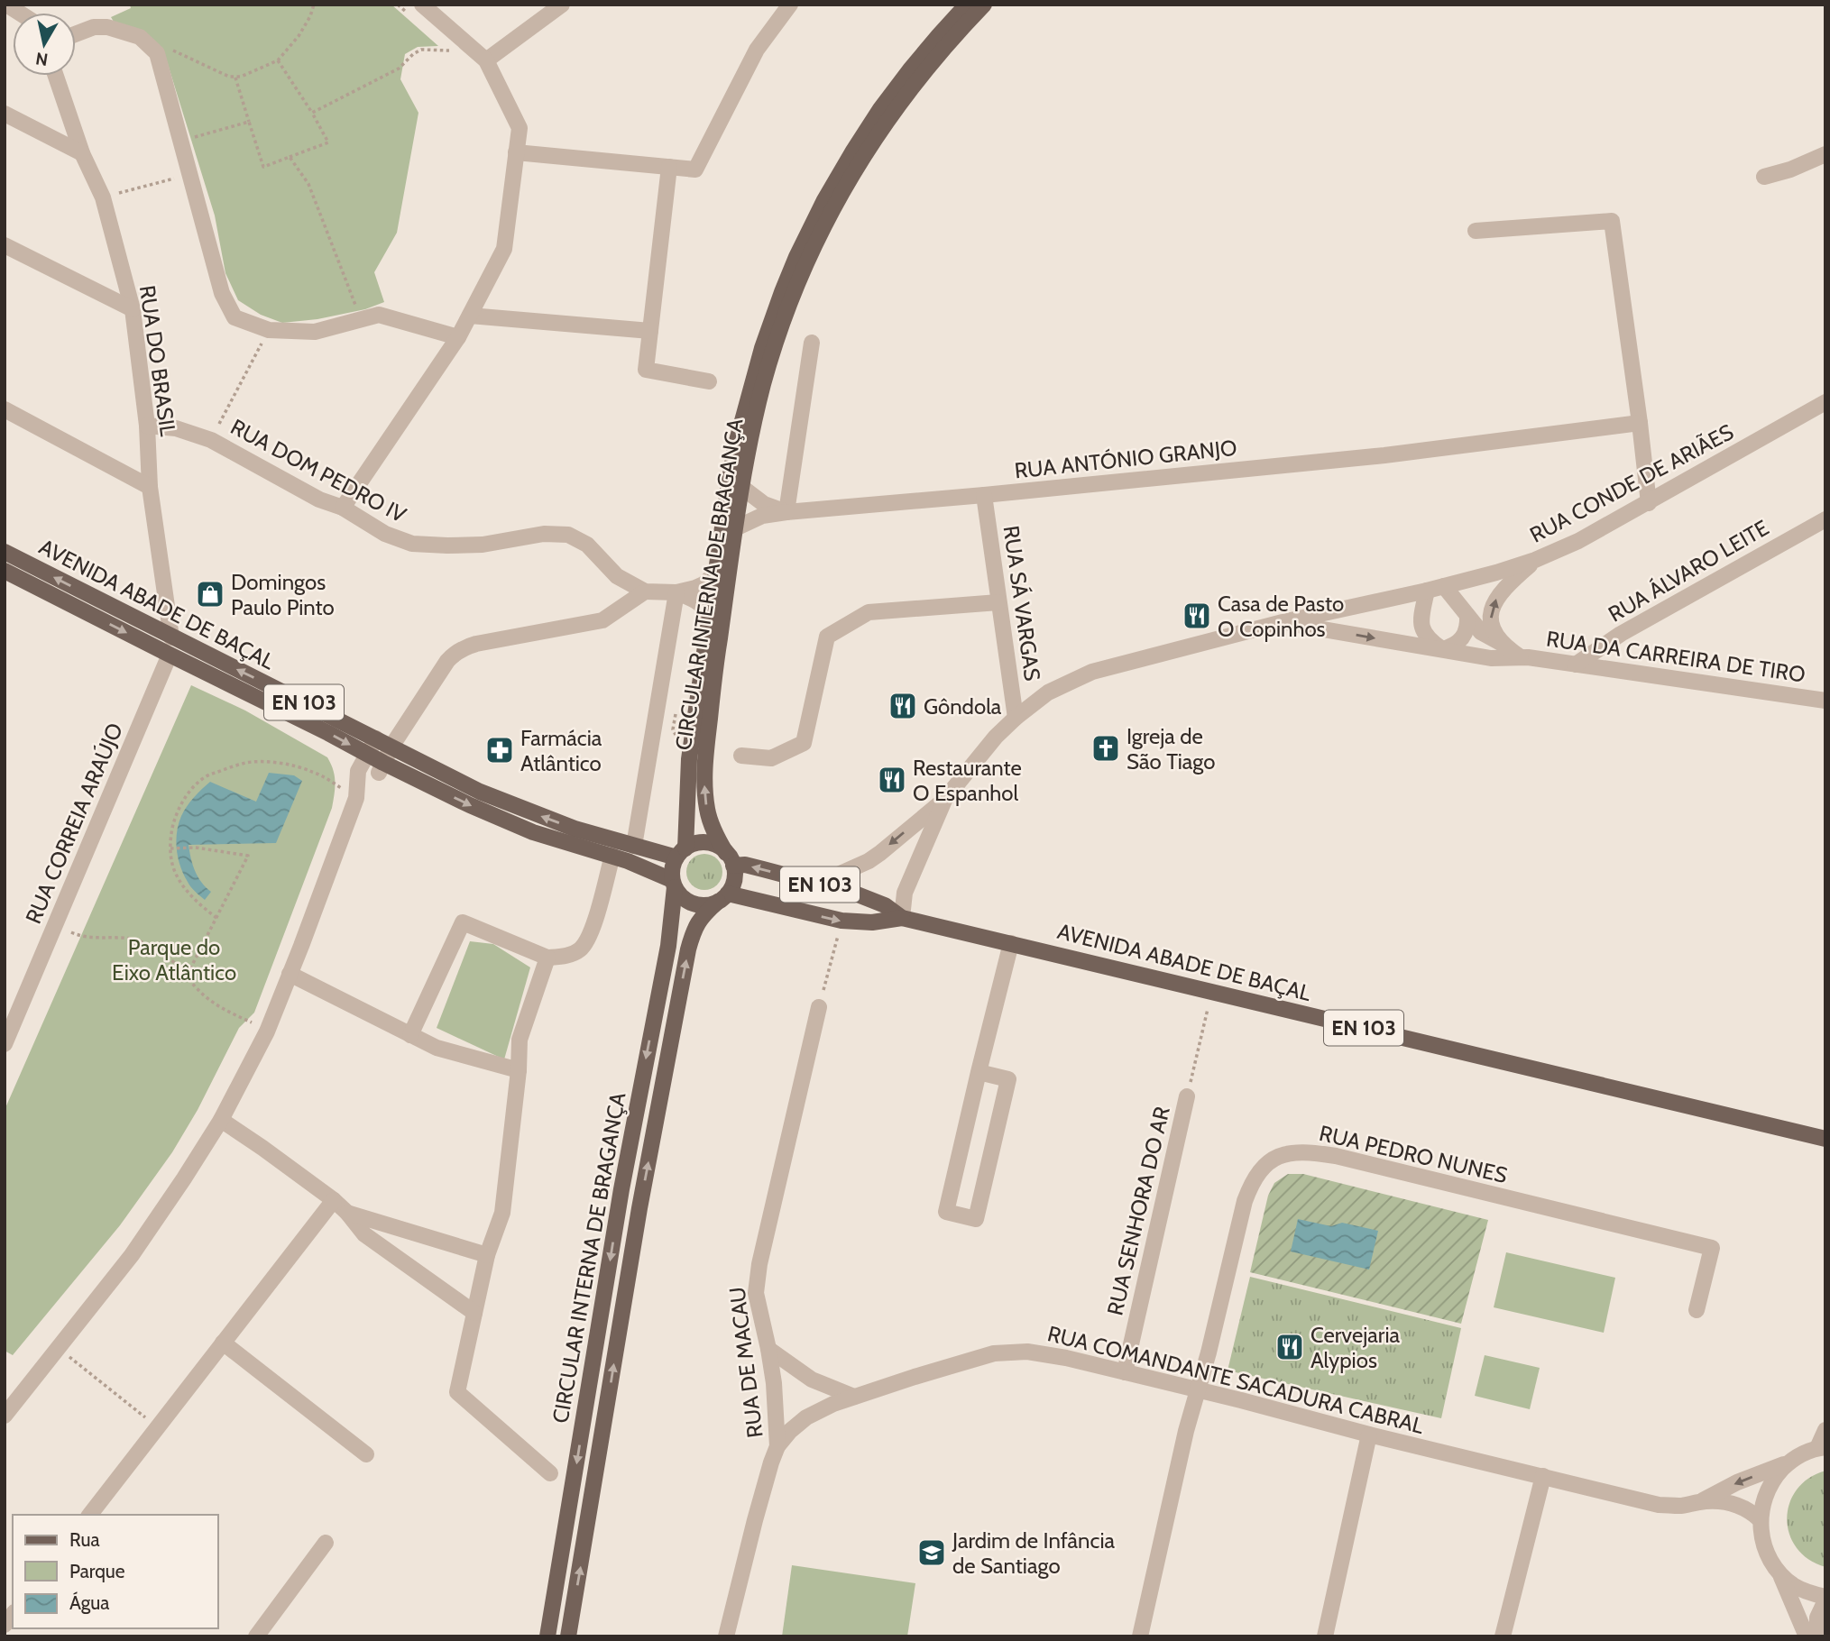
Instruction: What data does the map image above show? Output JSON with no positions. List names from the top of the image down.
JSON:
{
  "streets": {
    "main road": ["CIRCULAR INTERNA DE BRAGANÇA", "AVENIDA ABADE DE BAÇAL", "EN 103"],
    "street": [
      "RUA DO BRASIL",
      "RUA ANTÓNIO GRANJO",
      "RUA DOM PEDRO IV",
      "RUA CONDE DE ARIÃES",
      "RUA ÁLVARO LEITE",
      "RUA SÁ VARGAS",
      "RUA DA CARREIRA DE TIRO",
      "RUA CORREIA ARAÚJO",
      "RUA PEDRO NUNES",
      "RUA SENHORA DO AR",
      "RUA DE MACAU",
      "RUA COMANDANTE SACADURA CABRAL"
    ]
  },
  "crossings": [
    ["RUA DO BRASIL", "RUA DOM PEDRO IV"],
    ["RUA DO BRASIL", "AVENIDA ABADE DE BAÇAL"],
    ["RUA ANTÓNIO GRANJO", "CIRCULAR INTERNA DE BRAGANÇA"],
    ["RUA ANTÓNIO GRANJO", "RUA SÁ VARGAS"],
    ["RUA CONDE DE ARIÃES", "RUA SÁ VARGAS"],
    ["RUA CONDE DE ARIÃES", "AVENIDA ABADE DE BAÇAL"],
    ["RUA CONDE DE ARIÃES", "RUA DA CARREIRA DE TIRO"],
    ["RUA ÁLVARO LEITE", "RUA DA CARREIRA DE TIRO"],
    ["CIRCULAR INTERNA DE BRAGANÇA", "AVENIDA ABADE DE BAÇAL"],
    ["AVENIDA ABADE DE BAÇAL", "RUA CORREIA ARAÚJO"],
    ["RUA PEDRO NUNES", "RUA COMANDANTE SACADURA CABRAL"],
    ["RUA SENHORA DO AR", "RUA COMANDANTE SACADURA CABRAL"],
    ["RUA DE MACAU", "RUA COMANDANTE SACADURA CABRAL"]
  ],
  "parks": ["Parque do Eixo Atlântico"],
  "places": {
    "shop": ["Domingos Paulo Pinto"],
    "restaurant": [
      "Casa de Pasto O Copinhos",
      "Gôndola",
      "Restaurante O Espanhol",
      "Cervejaria Alypios"
    ],
    "church": ["Igreja de São Tiago"],
    "pharmacy": ["Farmácia Atlântico"],
    "school or university": ["Jardim de Infância de Santiago"]
  },
  "legend": ["Rua", "Parque", "Água"],
  "north": "bottom"
}
